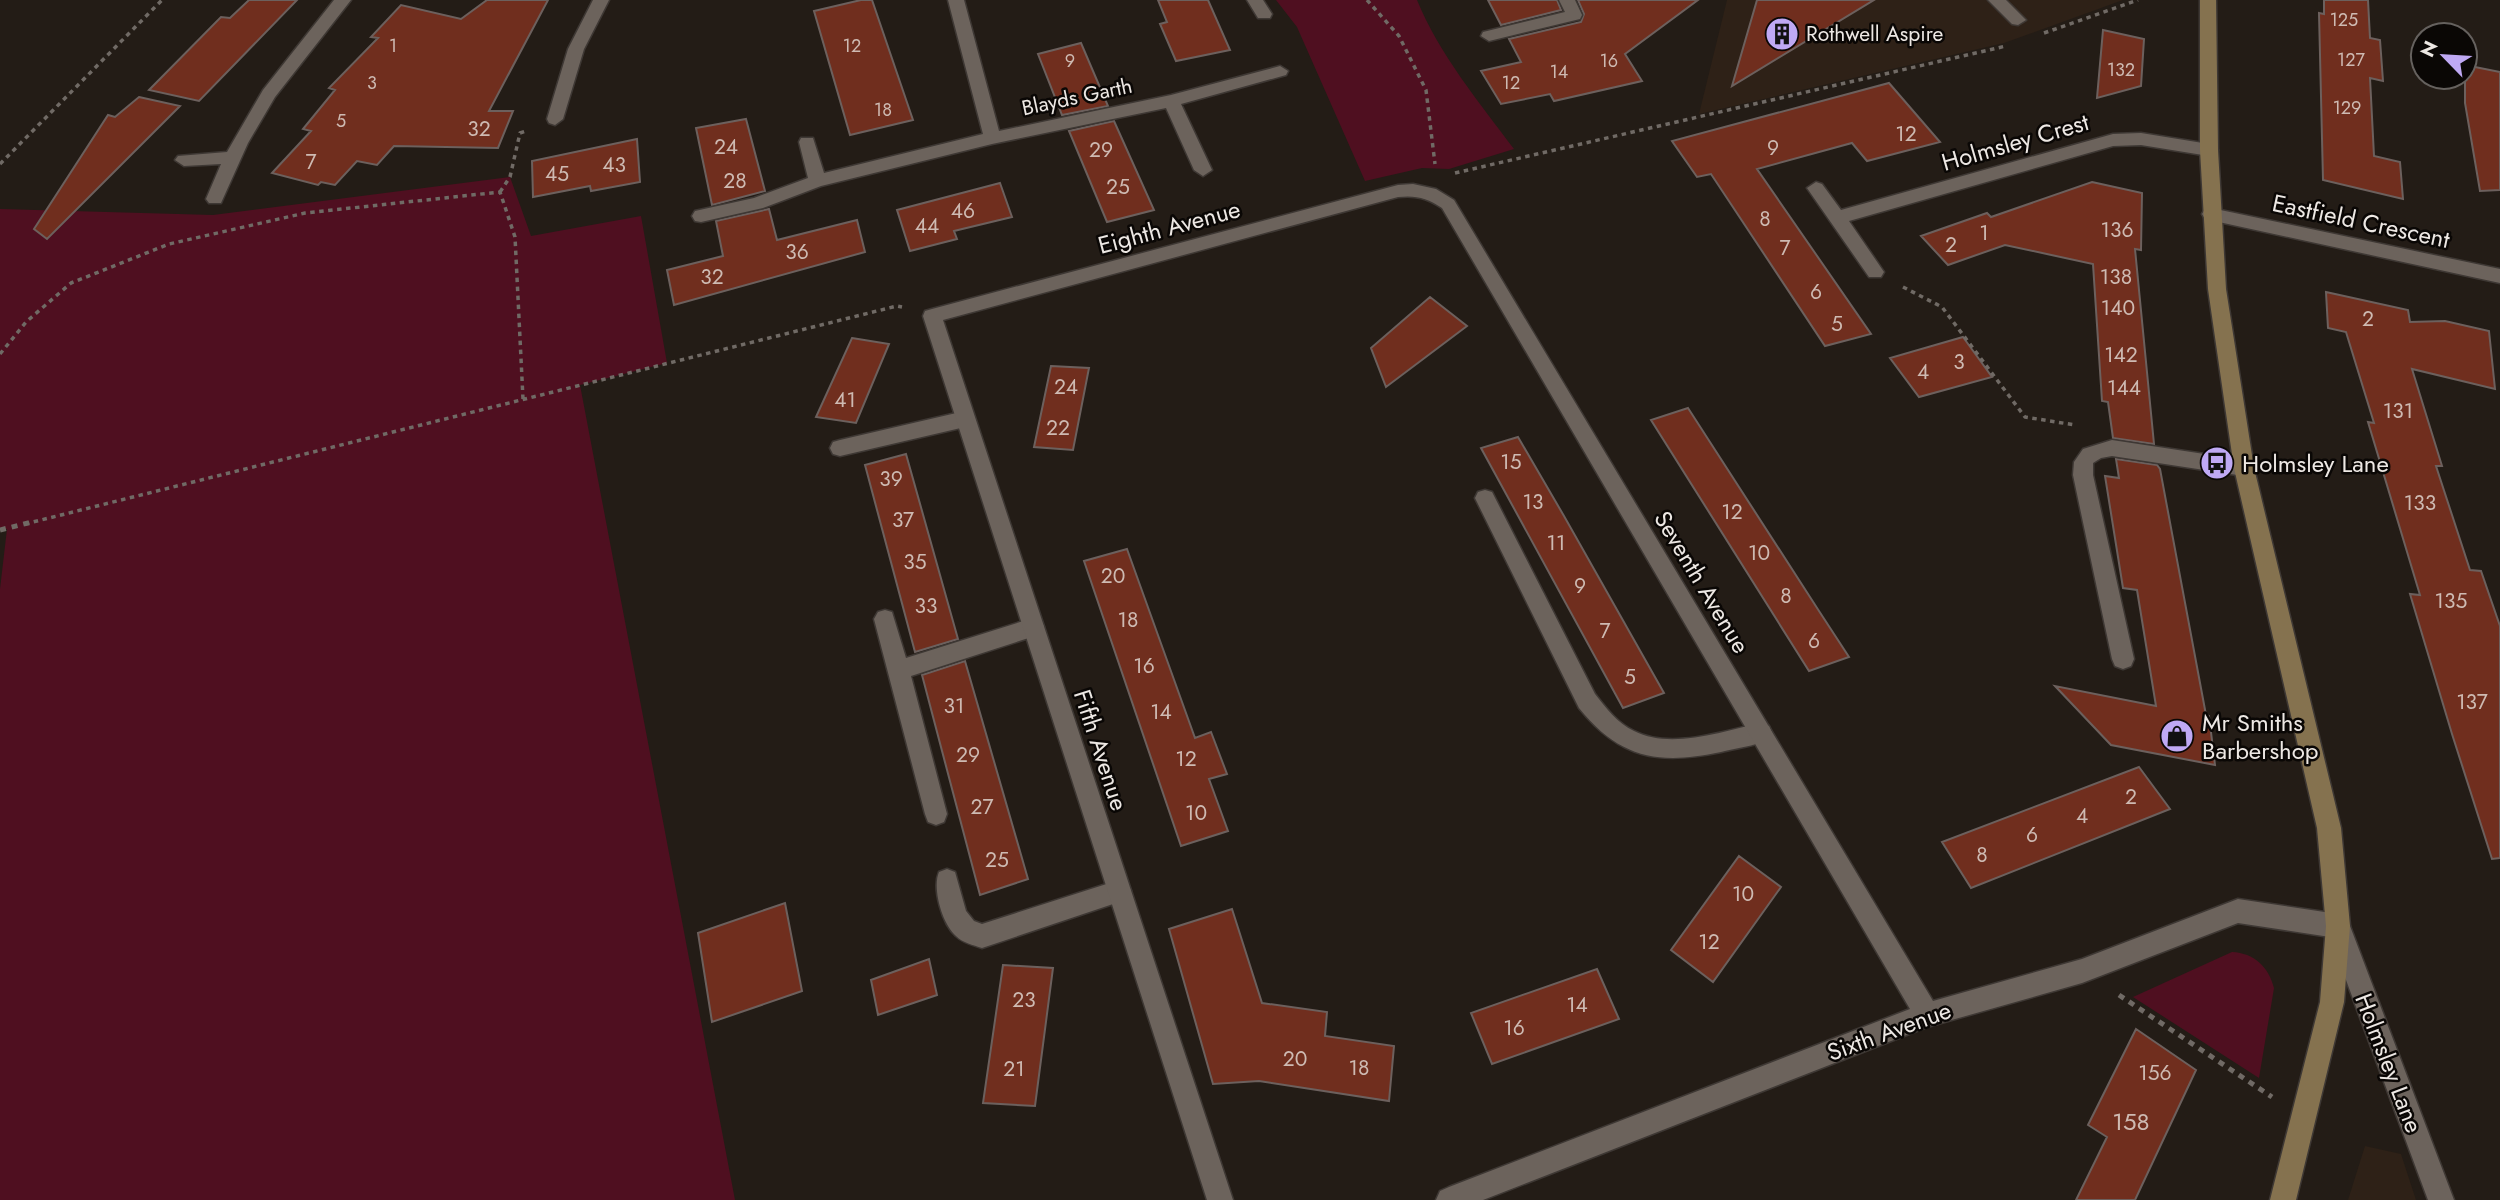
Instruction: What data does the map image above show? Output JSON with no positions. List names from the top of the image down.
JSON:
{
  "streets": {
    "street": [
      "Blayds Garth",
      "Holmsley Crest",
      "Eastfield Crescent",
      "Eighth Avenue",
      "Seventh Avenue",
      "Fifth Avenue",
      "Sixth Avenue",
      "Holmsley Lane"
    ]
  },
  "crossings": [
    ["Holmsley Crest", "Holmsley Lane"],
    ["Eastfield Crescent", "Holmsley Lane"],
    ["Eighth Avenue", "Seventh Avenue"],
    ["Eighth Avenue", "Fifth Avenue"],
    ["Seventh Avenue", "Sixth Avenue"],
    ["Sixth Avenue", "Holmsley Lane"]
  ],
  "places": {
    "building": ["Rothwell Aspire"],
    "bus stop": ["Holmsley Lane"],
    "shop": ["Mr Smiths Barbershop"]
  },
  "house_numbers": [
    "125",
    "1",
    "12",
    "127",
    "9",
    "16",
    "132",
    "14",
    "3",
    "12",
    "129",
    "18",
    "5",
    "32",
    "12",
    "24",
    "9",
    "29",
    "7",
    "43",
    "45",
    "28",
    "25",
    "46",
    "8",
    "44",
    "136",
    "1",
    "2",
    "7",
    "36",
    "32",
    "138",
    "6",
    "140",
    "2",
    "5",
    "142",
    "3",
    "4",
    "24",
    "144",
    "41",
    "131",
    "22",
    "15",
    "39",
    "13",
    "133",
    "12",
    "37",
    "11",
    "10",
    "35",
    "20",
    "9",
    "8",
    "135",
    "33",
    "18",
    "7",
    "6",
    "16",
    "5",
    "137",
    "31",
    "14",
    "29",
    "12",
    "2",
    "27",
    "10",
    "4",
    "6",
    "8",
    "25",
    "10",
    "12",
    "23",
    "14",
    "16",
    "20",
    "18",
    "21",
    "156",
    "158"
  ],
  "north": "top left"
}
